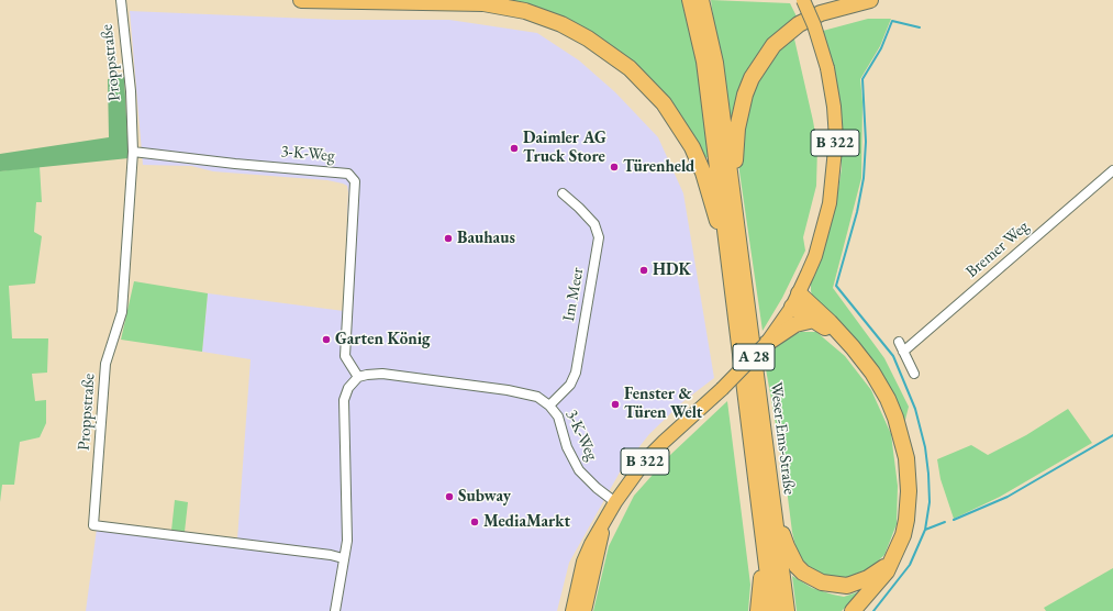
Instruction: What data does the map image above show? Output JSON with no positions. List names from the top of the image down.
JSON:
{
  "streets": {
    "highway": ["A 28", "Weser-Ems-Straße"],
    "main road": ["B 322"],
    "street": [
      "Proppstraße",
      "3-K-Weg",
      "Bremer Weg",
      "Im Meer"
    ]
  },
  "crossings": [
    ["Proppstraße", "3-K-Weg"],
    ["B 322", "3-K-Weg"],
    ["3-K-Weg", "Im Meer"]
  ],
  "places": [
    "Daimler AG Truck Store",
    "Türenheld",
    "Bauhaus",
    "HDK",
    "Garten König",
    "Fenster & Türen Welt",
    "Subway",
    "MediaMarkt"
  ]
}
